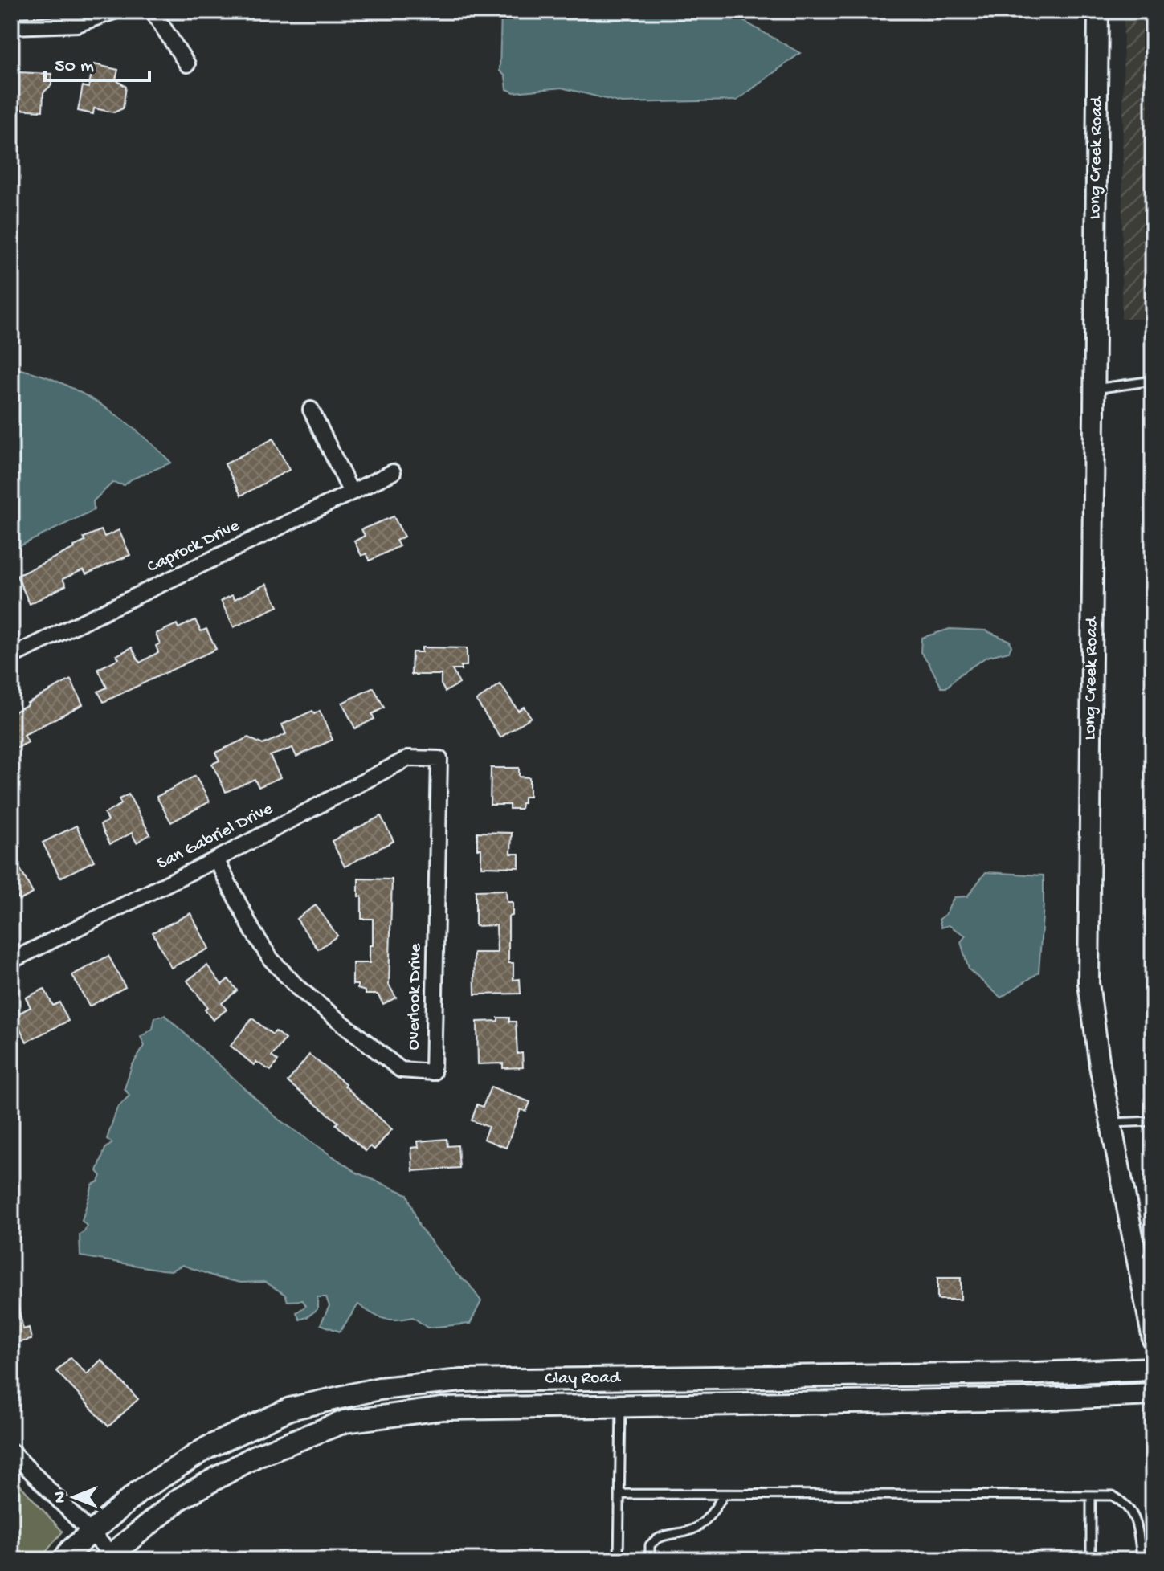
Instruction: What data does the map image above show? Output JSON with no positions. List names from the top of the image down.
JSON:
{
  "streets": {
    "main road": ["Clay Road"],
    "street": [
      "Long Creek Road",
      "Caprock Drive",
      "San Gabriel Drive",
      "Overlook Drive"
    ]
  },
  "crossings": [
    ["San Gabriel Drive", "Overlook Drive"]
  ],
  "scale_bar": "50 m",
  "north": "left"
}
